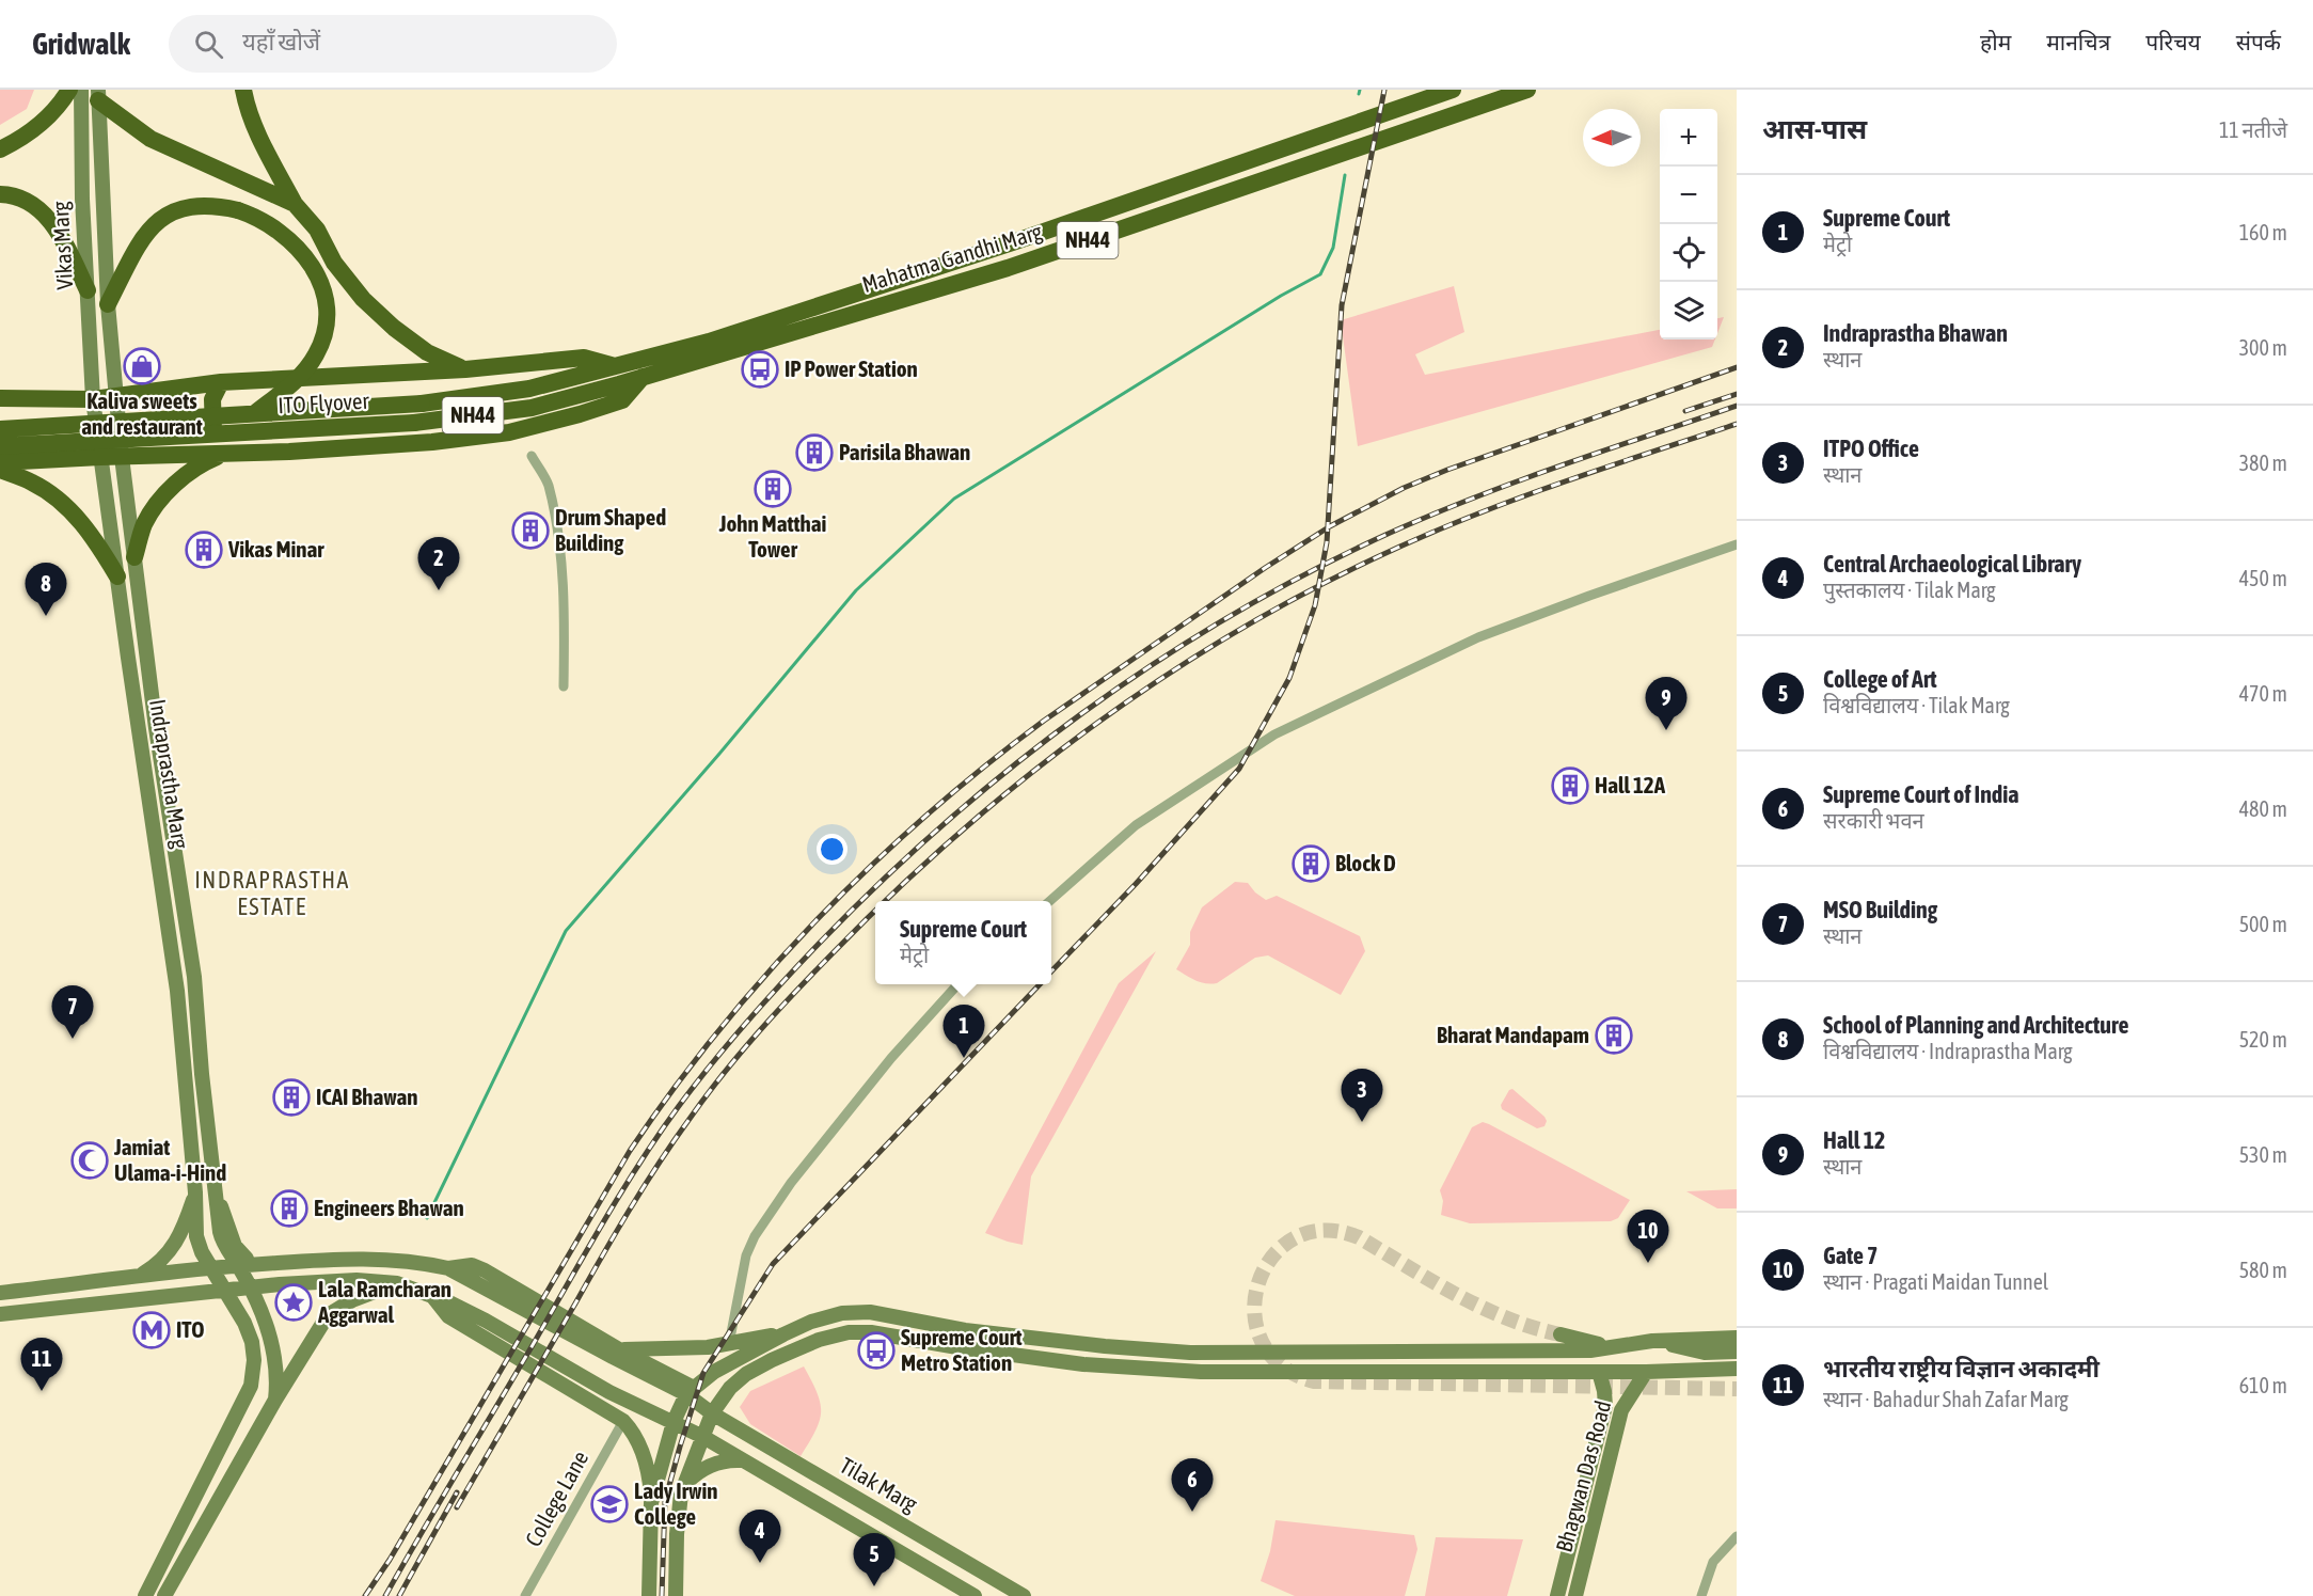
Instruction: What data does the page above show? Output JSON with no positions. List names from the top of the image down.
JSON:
{
  "streets": {
    "highway": ["NH44", "Mahatma Gandhi Marg", "ITO Flyover"],
    "main road": [
      "Vikas Marg",
      "Indraprastha Marg",
      "Bhagwan Das Road",
      "Tilak Marg"
    ],
    "street": ["College Lane"]
  },
  "crossings": [
    ["Vikas Marg", "Indraprastha Marg"],
    ["Mahatma Gandhi Marg", "ITO Flyover"],
    ["Indraprastha Marg", "Tilak Marg"]
  ],
  "districts": ["INDRAPRASTHA ESTATE"],
  "places": {
    "shop": ["Kaliva sweets and restaurant"],
    "bus stop": ["IP Power Station", "Supreme Court‌ Metro Station"],
    "building": [
      "Parisila Bhawan",
      "John Matthai Tower",
      "Drum Shaped Building",
      "Vikas Minar",
      "Hall 12A",
      "Block D",
      "Bharat Mandapam",
      "ICAI Bhawan",
      "Engineers Bhawan"
    ],
    "mosque": ["Jamiat Ulama-i-Hind"],
    "place": ["Lala Ramcharan Aggarwal"],
    "metro station": ["ITO"],
    "school or university": ["Lady Irwin College"]
  },
  "north": "left",
  "page": {
    "header": "Gridwalk",
    "search": "यहाँ खोजें",
    "nav": [
      "होम",
      "मानचित्र",
      "परिचय",
      "संपर्क"
    ],
    "heading": ["आस-पास", "11 नतीजे"],
    "map_buttons": ["+", "−"],
    "list": [
      {
        "mark": "1",
        "name": "Supreme Court",
        "note": "मेट्रो",
        "value": "160 m"
      },
      {
        "mark": "2",
        "name": "Indraprastha Bhawan",
        "note": "स्थान",
        "value": "300 m"
      },
      {
        "mark": "3",
        "name": "ITPO Office",
        "note": "स्थान",
        "value": "380 m"
      },
      {
        "mark": "4",
        "name": "Central Archaeological Library",
        "note": "पुस्तकालय · Tilak Marg",
        "value": "450 m"
      },
      {
        "mark": "5",
        "name": "College of Art",
        "note": "विश्वविद्यालय · Tilak Marg",
        "value": "470 m"
      },
      {
        "mark": "6",
        "name": "Supreme Court of India",
        "note": "सरकारी भवन",
        "value": "480 m"
      },
      {
        "mark": "7",
        "name": "MSO Building",
        "note": "स्थान",
        "value": "500 m"
      },
      {
        "mark": "8",
        "name": "School of Planning and Architecture",
        "note": "विश्वविद्यालय · Indraprastha Marg",
        "value": "520 m"
      },
      {
        "mark": "9",
        "name": "Hall 12",
        "note": "स्थान",
        "value": "530 m"
      },
      {
        "mark": "10",
        "name": "Gate 7",
        "note": "स्थान · Pragati Maidan Tunnel",
        "value": "580 m"
      },
      {
        "mark": "11",
        "name": "भारतीय राष्ट्रीय विज्ञान अकादमी",
        "note": "स्थान · Bahadur Shah Zafar Marg",
        "value": "610 m"
      }
    ],
    "pins": [
      "2",
      "8",
      "9",
      "7",
      "1",
      "3",
      "10",
      "11",
      "6",
      "4",
      "5"
    ],
    "popup": ["Supreme Court", "मेट्रो"]
  }
}
